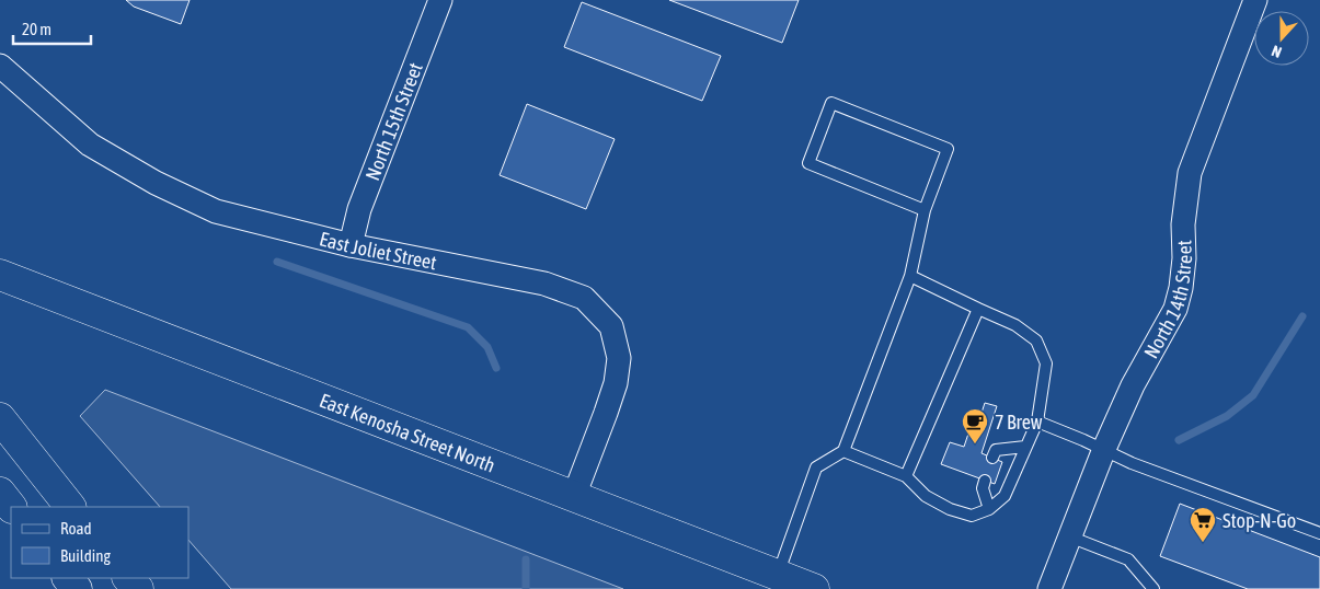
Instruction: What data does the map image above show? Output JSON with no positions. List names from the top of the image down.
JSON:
{
  "streets": {
    "main road": ["East Kenosha Street North"],
    "street": ["North 15th Street", "East Joliet Street", "North 14th Street"]
  },
  "crossings": [
    ["North 15th Street", "East Joliet Street"],
    ["East Joliet Street", "East Kenosha Street North"]
  ],
  "places": {
    "cafe": ["7 Brew"],
    "supermarket": ["Stop-N-Go"]
  },
  "legend": ["Road", "Building"],
  "scale_bar": "20 m",
  "north": "bottom"
}
